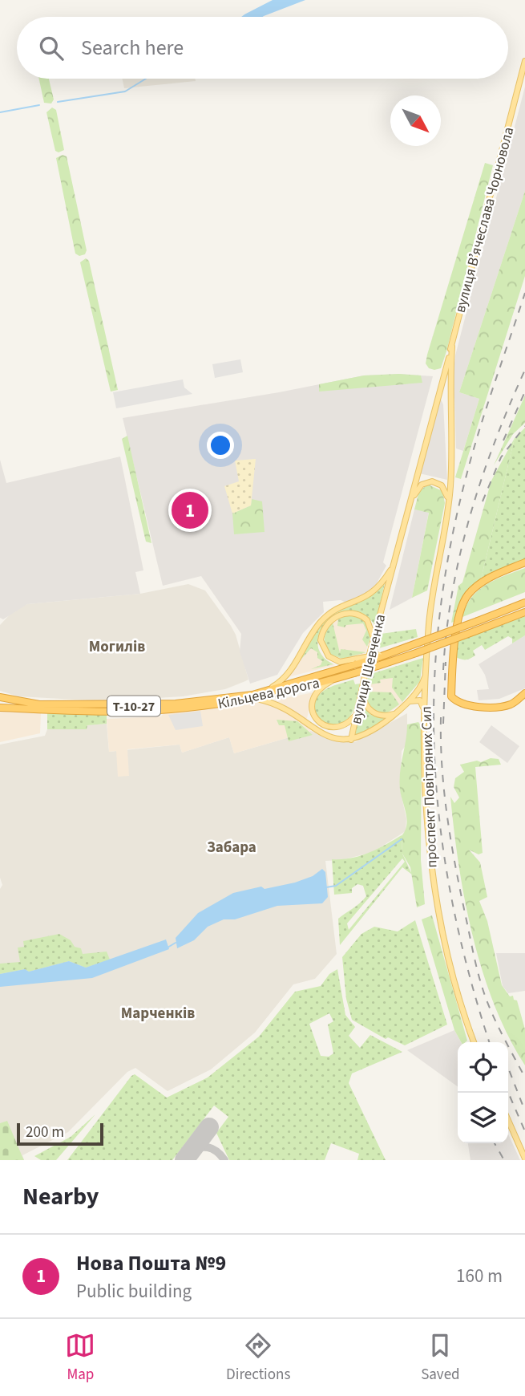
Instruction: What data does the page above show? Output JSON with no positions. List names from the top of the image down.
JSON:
{
  "streets": {
    "highway": ["Кільцева дорога", "Т-10-27"],
    "main road": ["вулиця Вʼячеслава Чорновола", "вулиця Шевченка", "проспект Повітряних Сил"]
  },
  "crossings": [
    ["вулиця Вʼячеслава Чорновола", "вулиця Шевченка"],
    ["вулиця Вʼячеслава Чорновола", "проспект Повітряних Сил"],
    ["вулиця Шевченка", "проспект Повітряних Сил"]
  ],
  "districts": ["Могилів", "Забара", "Марченків"],
  "scale_bar": "200 m",
  "north": "bottom right",
  "page": {
    "search": "Search here",
    "pins": "1",
    "scale": "200 m",
    "heading": "Nearby",
    "list": [
      {
        "mark": "1",
        "name": "Нова Пошта №9",
        "note": "Public building",
        "value": "160 m"
      }
    ],
    "nav": ["Map", "Directions", "Saved"]
  }
}
